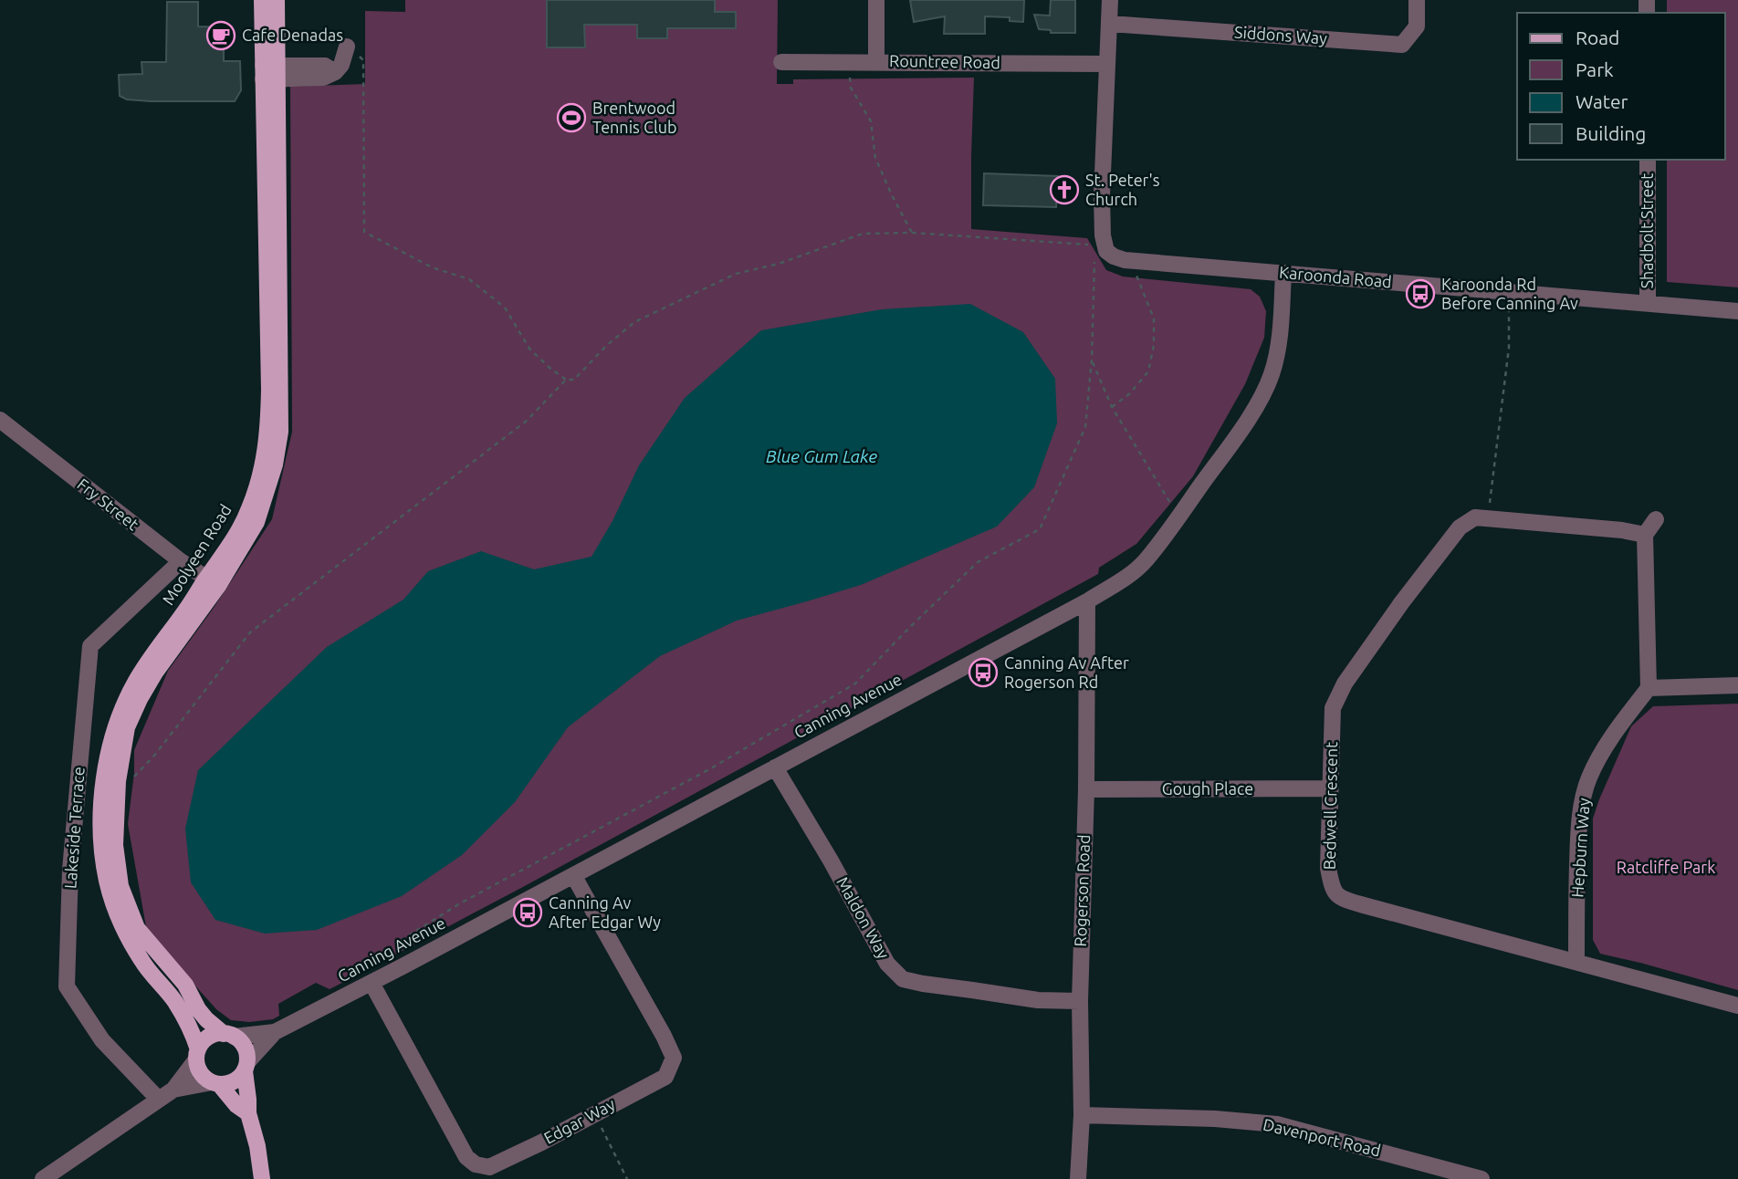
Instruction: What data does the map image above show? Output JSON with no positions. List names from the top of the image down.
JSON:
{
  "streets": {
    "main road": ["Moolyeen Road", "Canning Avenue"],
    "street": [
      "Siddons Way",
      "Rountree Road",
      "Shadbolt Street",
      "Karoonda Road",
      "Fry Street",
      "Gough Place",
      "Bedwell Crescent",
      "Lakeside Terrace",
      "Hepburn Way",
      "Rogerson Road",
      "Maldon Way",
      "Edgar Way",
      "Davenport Road"
    ]
  },
  "crossings": [
    ["Shadbolt Street", "Karoonda Road"],
    ["Karoonda Road", "Canning Avenue"],
    ["Fry Street", "Moolyeen Road"],
    ["Fry Street", "Lakeside Terrace"],
    ["Moolyeen Road", "Canning Avenue"],
    ["Canning Avenue", "Lakeside Terrace"],
    ["Canning Avenue", "Rogerson Road"],
    ["Canning Avenue", "Maldon Way"],
    ["Canning Avenue", "Edgar Way"],
    ["Gough Place", "Bedwell Crescent"],
    ["Gough Place", "Rogerson Road"],
    ["Bedwell Crescent", "Hepburn Way"],
    ["Rogerson Road", "Maldon Way"],
    ["Rogerson Road", "Davenport Road"]
  ],
  "water": ["Blue Gum Lake"],
  "parks": ["Ratcliffe Park"],
  "places": {
    "cafe": ["Cafe Denadas"],
    "sports": ["Brentwood Tennis Club"],
    "church": ["St. Peter's Church"],
    "bus stop": ["Karoonda Rd Before Canning Av", "Canning Av After Rogerson Rd", "Canning Av After Edgar Wy"]
  },
  "legend": [
    "Road",
    "Park",
    "Water",
    "Building"
  ]
}
